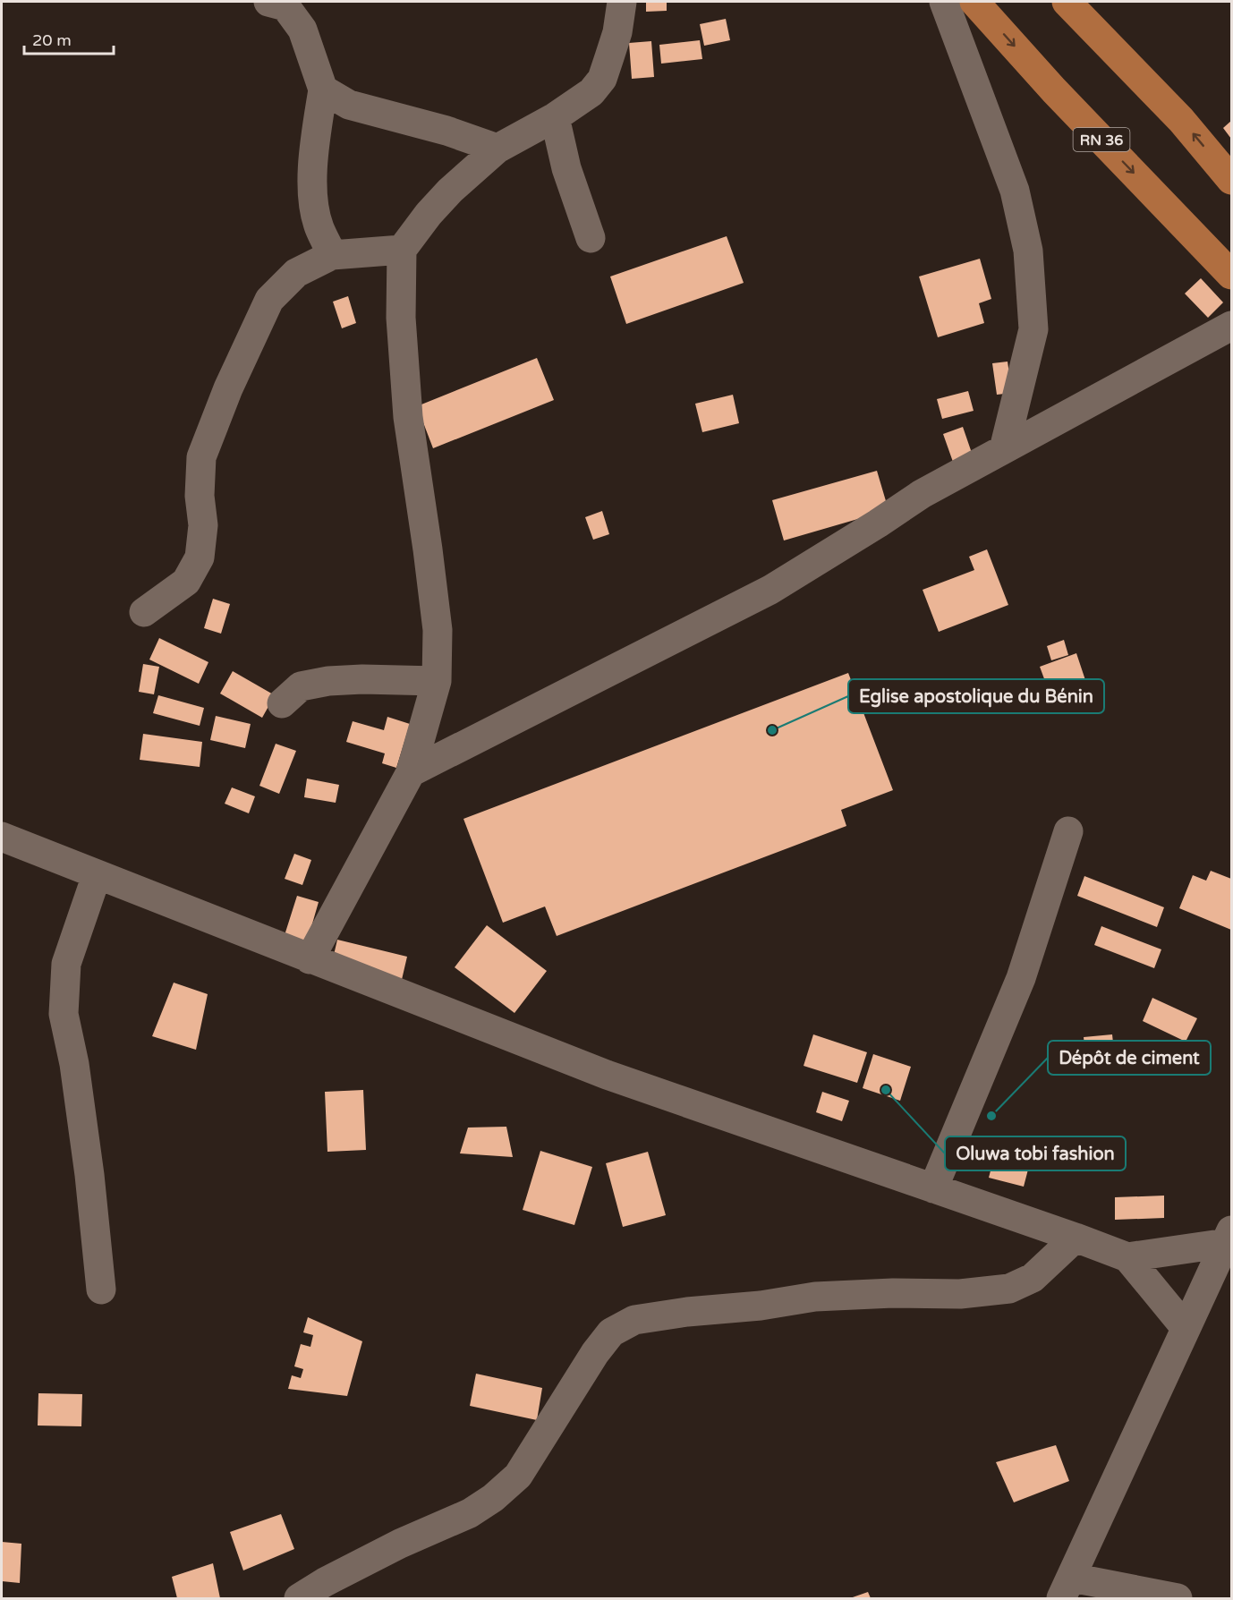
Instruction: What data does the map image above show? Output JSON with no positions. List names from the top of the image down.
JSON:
{
  "streets": {
    "main road": ["RN 36"]
  },
  "places": ["Eglise apostolique du Bénin", "Oluwa tobi fashion", "Dépôt de ciment"],
  "scale_bar": "20 m"
}
